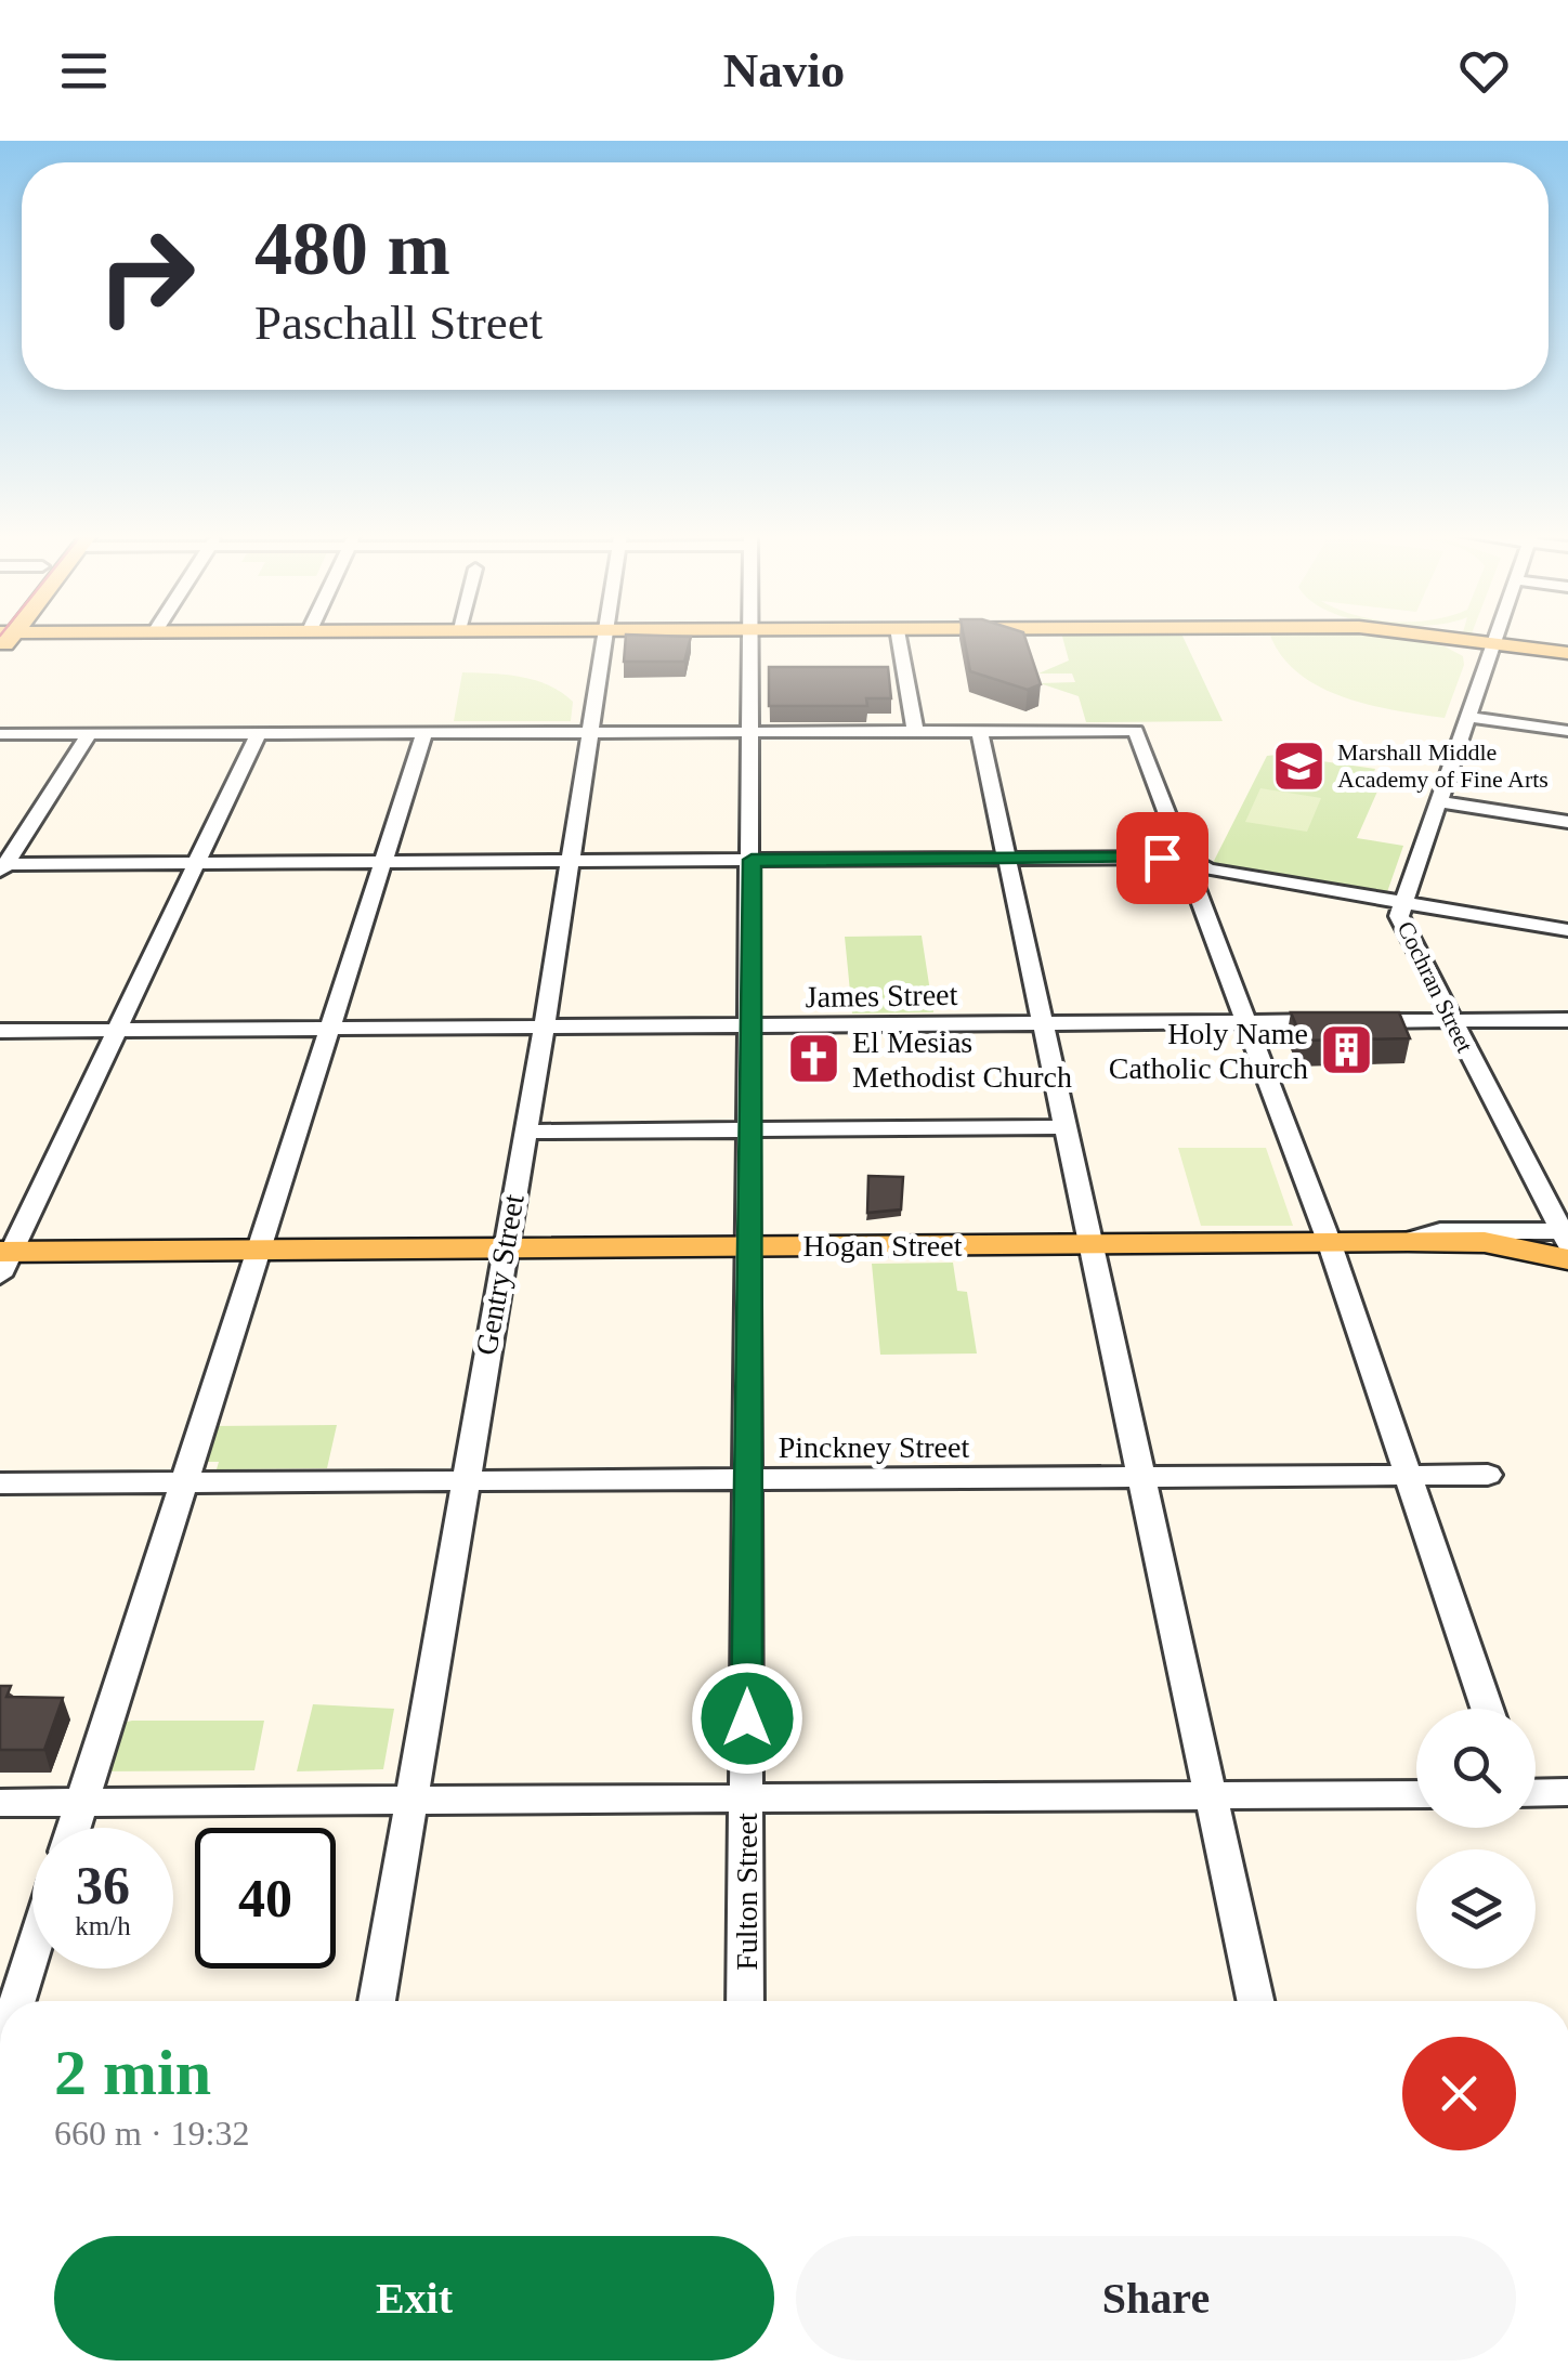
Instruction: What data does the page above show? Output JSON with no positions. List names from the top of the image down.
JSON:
{
  "streets": {
    "main road": ["Hogan Street"],
    "street": [
      "Cochran Street",
      "James Street",
      "Gentry Street",
      "Pinckney Street",
      "Fulton Street"
    ]
  },
  "crossings": [
    ["Cochran Street", "James Street"],
    ["Cochran Street", "Hogan Street"],
    ["James Street", "Gentry Street"],
    ["James Street", "Fulton Street"],
    ["Hogan Street", "Gentry Street"],
    ["Hogan Street", "Fulton Street"],
    ["Gentry Street", "Pinckney Street"],
    ["Pinckney Street", "Fulton Street"]
  ],
  "places": {
    "school or university": ["Marshall Middle Academy of Fine Arts"],
    "building": ["Holy Name Catholic Church"],
    "church": ["El Mesias Methodist Church"]
  },
  "page": {
    "header": "Navio",
    "turn": ["480 m", "Paschall Street"],
    "speed": "36 km/h",
    "limit": "40",
    "heading": ["2 min", "660 m · 19:32"],
    "buttons": ["Exit", "Share"]
  }
}
